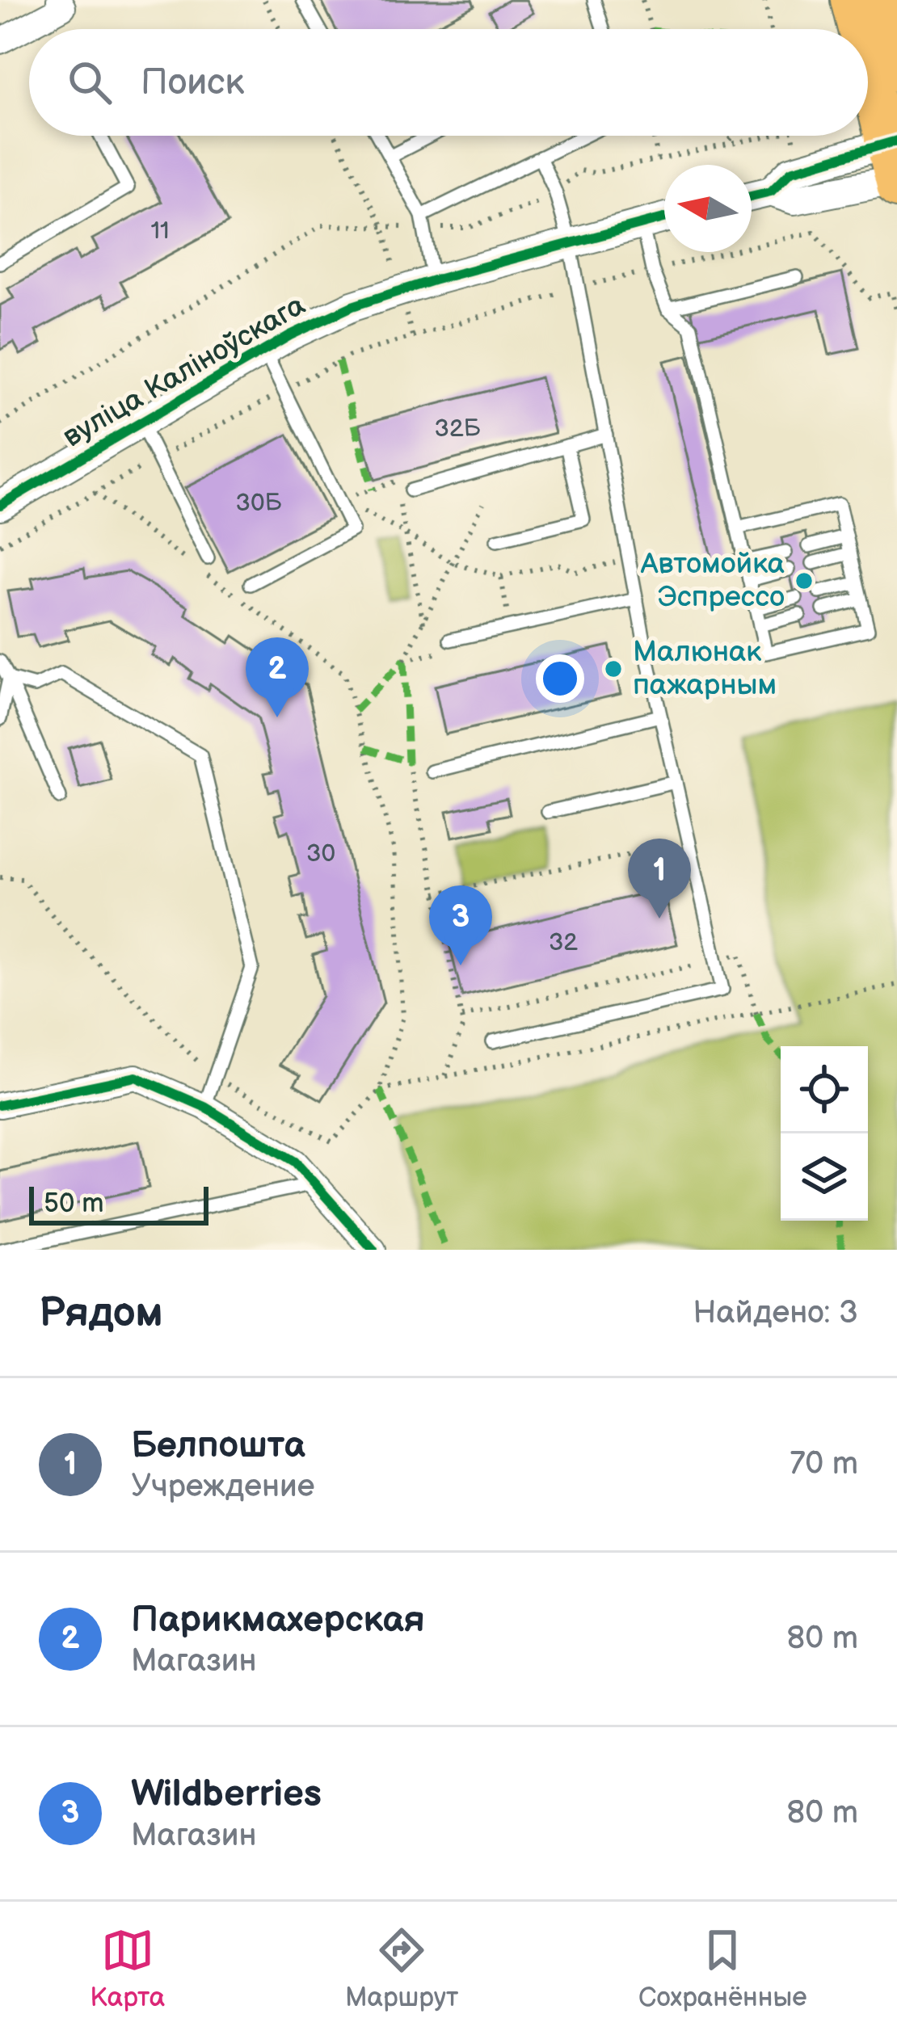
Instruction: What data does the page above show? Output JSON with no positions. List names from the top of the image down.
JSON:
{
  "streets": {
    "street": ["вуліца Каліноўскага"]
  },
  "places": ["Автомойка Эспрессо", "Малюнак пажарным"],
  "house_numbers": [
    "11",
    "32Б",
    "30Б",
    "30",
    "32"
  ],
  "scale_bar": "50 m",
  "north": "left",
  "page": {
    "search": "Поиск",
    "pins": ["2", "1", "3"],
    "scale": "50 m",
    "heading": ["Рядом", "Найдено: 3"],
    "list": [
      {
        "mark": "1",
        "name": "Белпошта",
        "note": "Учреждение",
        "value": "70 m"
      },
      {
        "mark": "2",
        "name": "Парикмахерская",
        "note": "Магазин",
        "value": "80 m"
      },
      {
        "mark": "3",
        "name": "Wildberries",
        "note": "Магазин",
        "value": "80 m"
      }
    ],
    "nav": ["Карта", "Маршрут", "Сохранённые"]
  }
}
